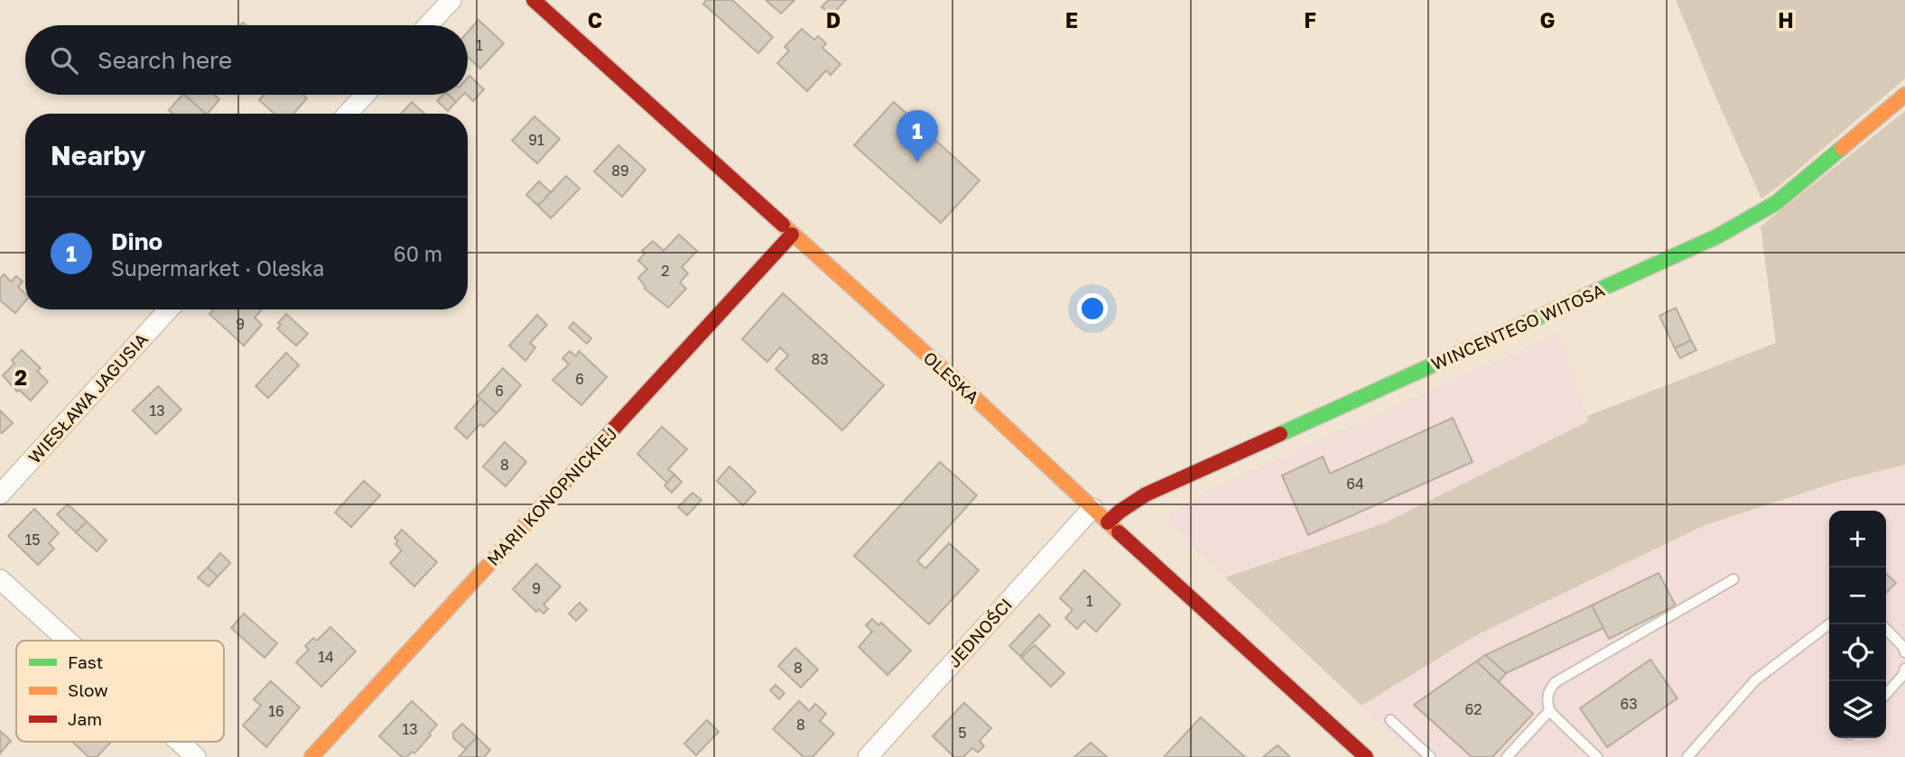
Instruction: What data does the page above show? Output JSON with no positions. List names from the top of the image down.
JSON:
{
  "streets": {
    "street": [
      "WINCENTEGO WITOSA",
      "OLESKA",
      "WIESŁAWA JAGUSIA",
      "MARII KONOPNICKIEJ",
      "JEDNOŚCI"
    ]
  },
  "crossings": [
    ["WINCENTEGO WITOSA", "OLESKA"],
    ["OLESKA", "MARII KONOPNICKIEJ"],
    ["OLESKA", "JEDNOŚCI"]
  ],
  "house_numbers": [
    "1",
    "91",
    "89",
    "2",
    "9",
    "83",
    "6",
    "6",
    "13",
    "8",
    "64",
    "15",
    "9",
    "1",
    "14",
    "8",
    "63",
    "62",
    "16",
    "8",
    "13",
    "5"
  ],
  "legend": ["Fast", "Slow", "Jam"],
  "page": {
    "search": "Search here",
    "pins": "1",
    "heading": "Nearby",
    "list": [
      {
        "mark": "1",
        "name": "Dino",
        "note": "Supermarket · Oleska",
        "value": "60 m"
      }
    ],
    "map_buttons": ["+", "−"]
  },
  "grid": {
    "columns": [
      "C",
      "D",
      "E",
      "F",
      "G",
      "H"
    ],
    "rows": ["2"]
  }
}
